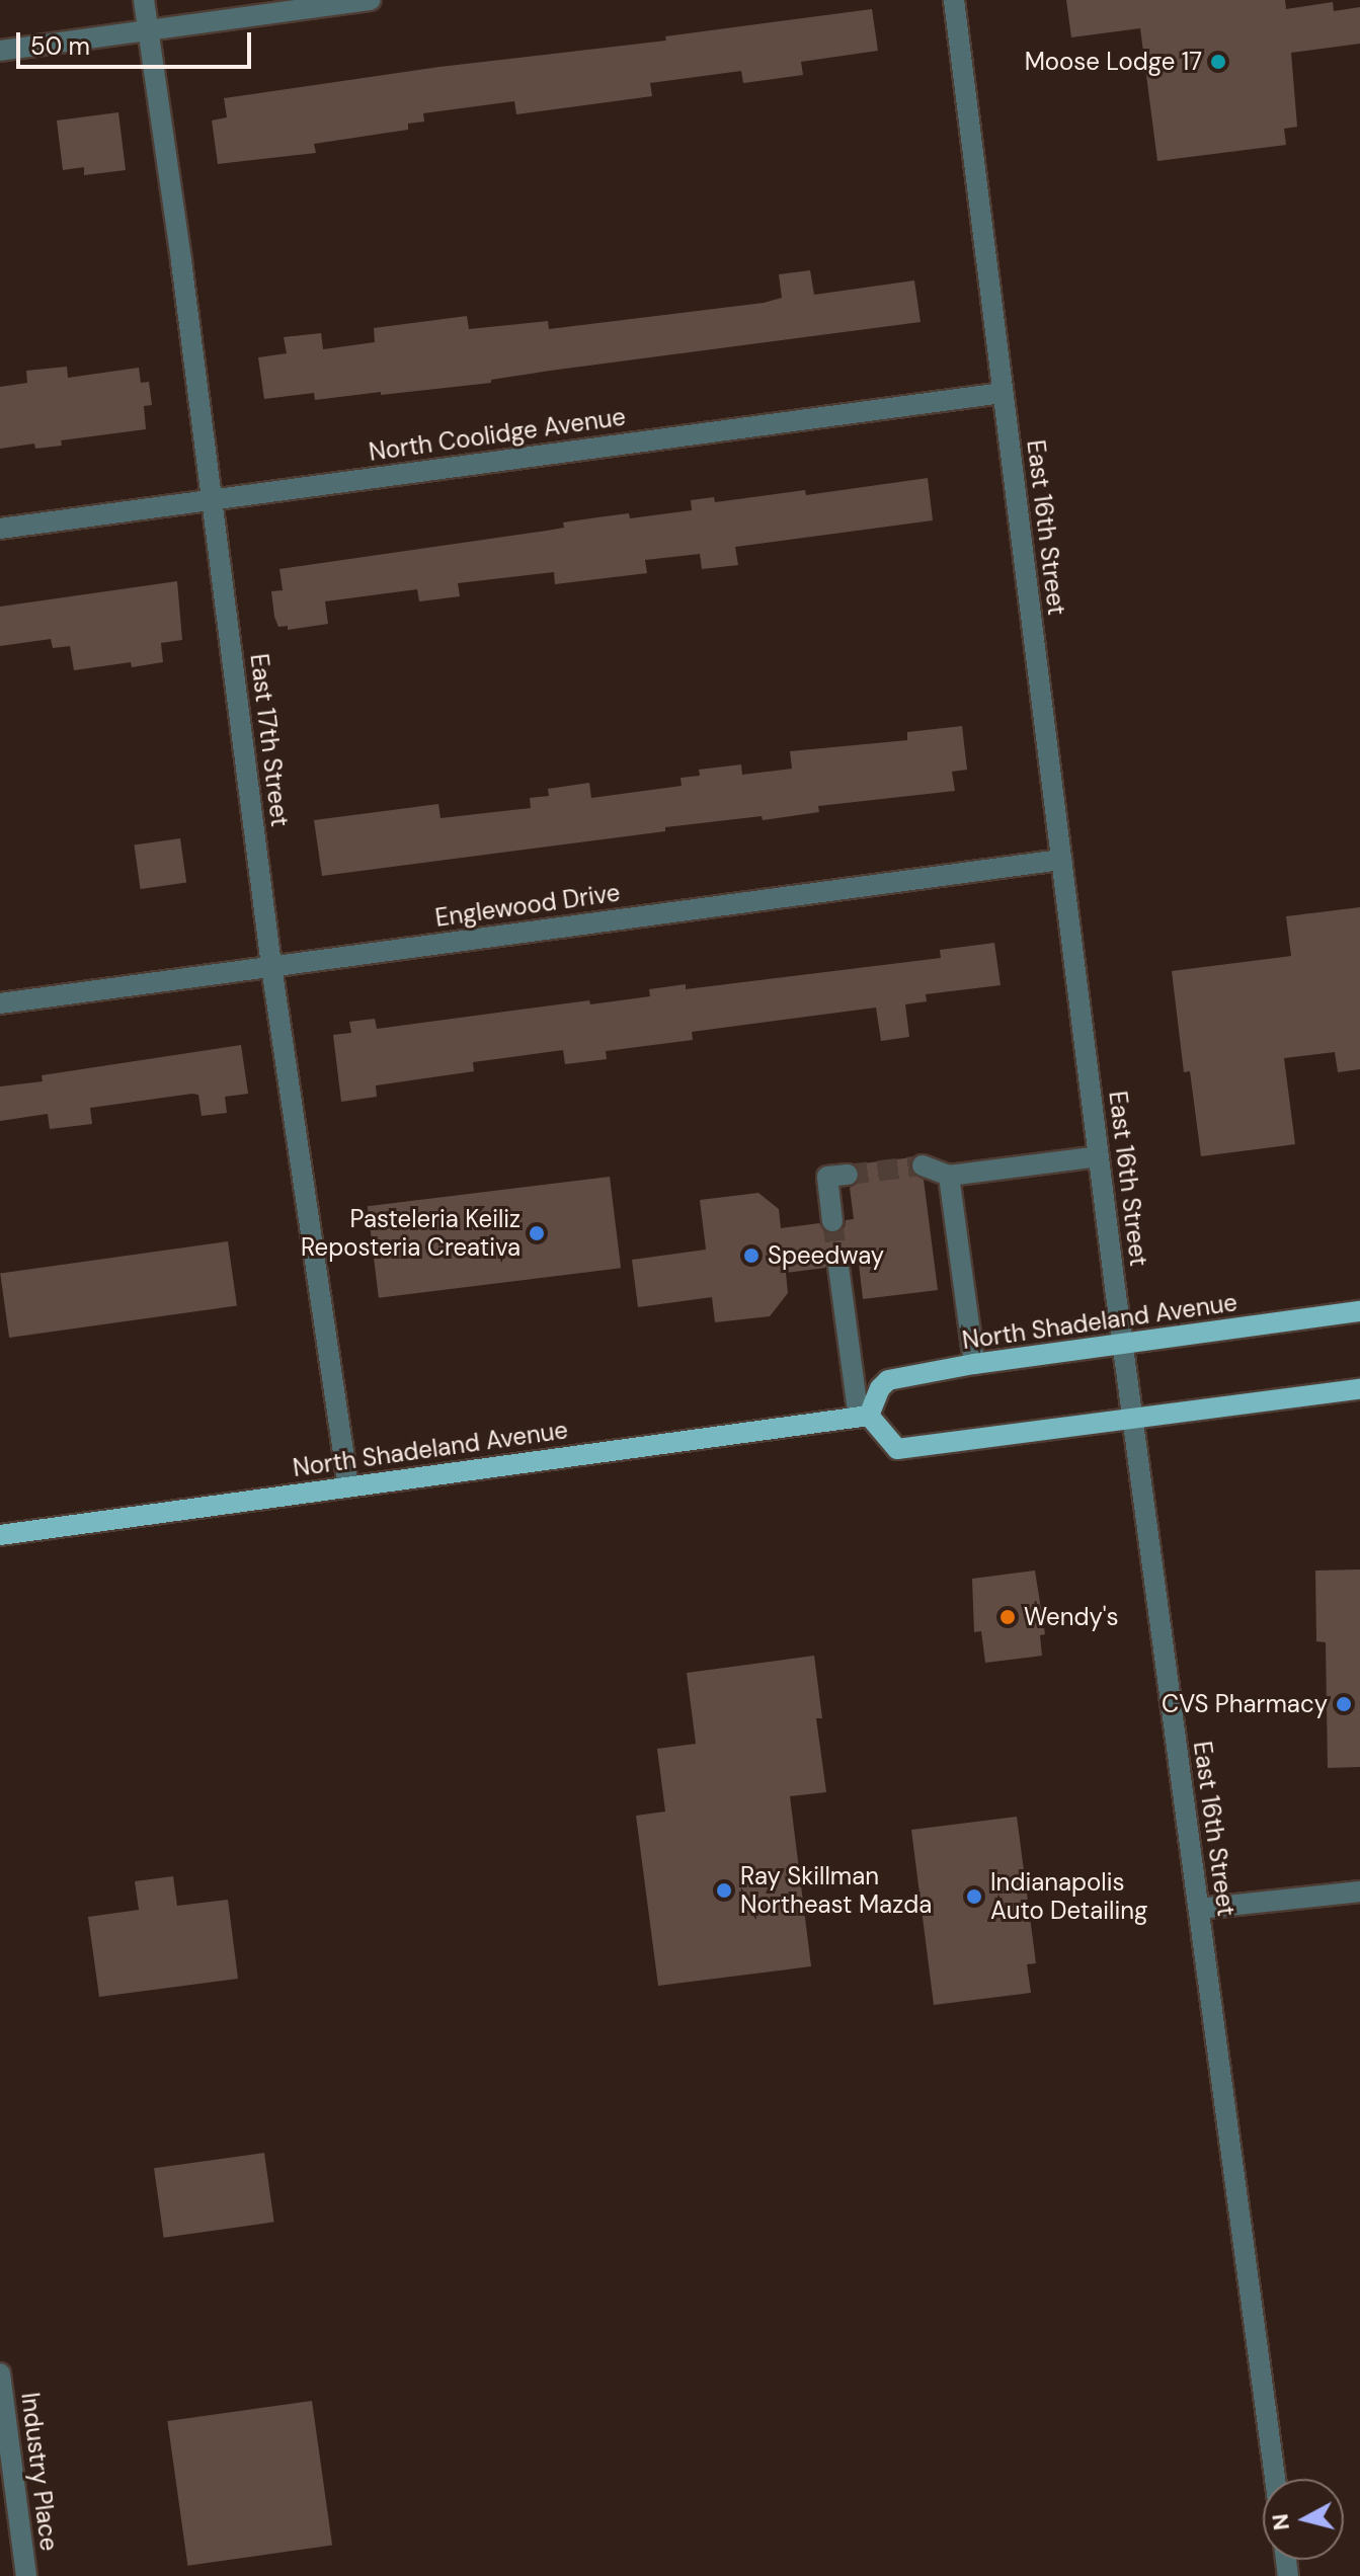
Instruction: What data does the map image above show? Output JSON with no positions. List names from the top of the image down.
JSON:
{
  "streets": {
    "main road": ["North Shadeland Avenue"],
    "street": [
      "North Coolidge Avenue",
      "East 16th Street",
      "East 17th Street",
      "Englewood Drive",
      "Industry Place"
    ]
  },
  "crossings": [
    ["North Coolidge Avenue", "East 16th Street"],
    ["North Coolidge Avenue", "East 17th Street"],
    ["East 16th Street", "Englewood Drive"],
    ["East 16th Street", "North Shadeland Avenue"],
    ["East 17th Street", "Englewood Drive"],
    ["East 17th Street", "North Shadeland Avenue"]
  ],
  "places": [
    "Moose Lodge 17",
    "Pasteleria Keiliz Reposteria Creativa",
    "Speedway",
    "Wendy's",
    "CVS Pharmacy",
    "Ray Skillman Northeast Mazda",
    "Indianapolis Auto Detailing"
  ],
  "scale_bar": "50 m",
  "north": "left"
}
